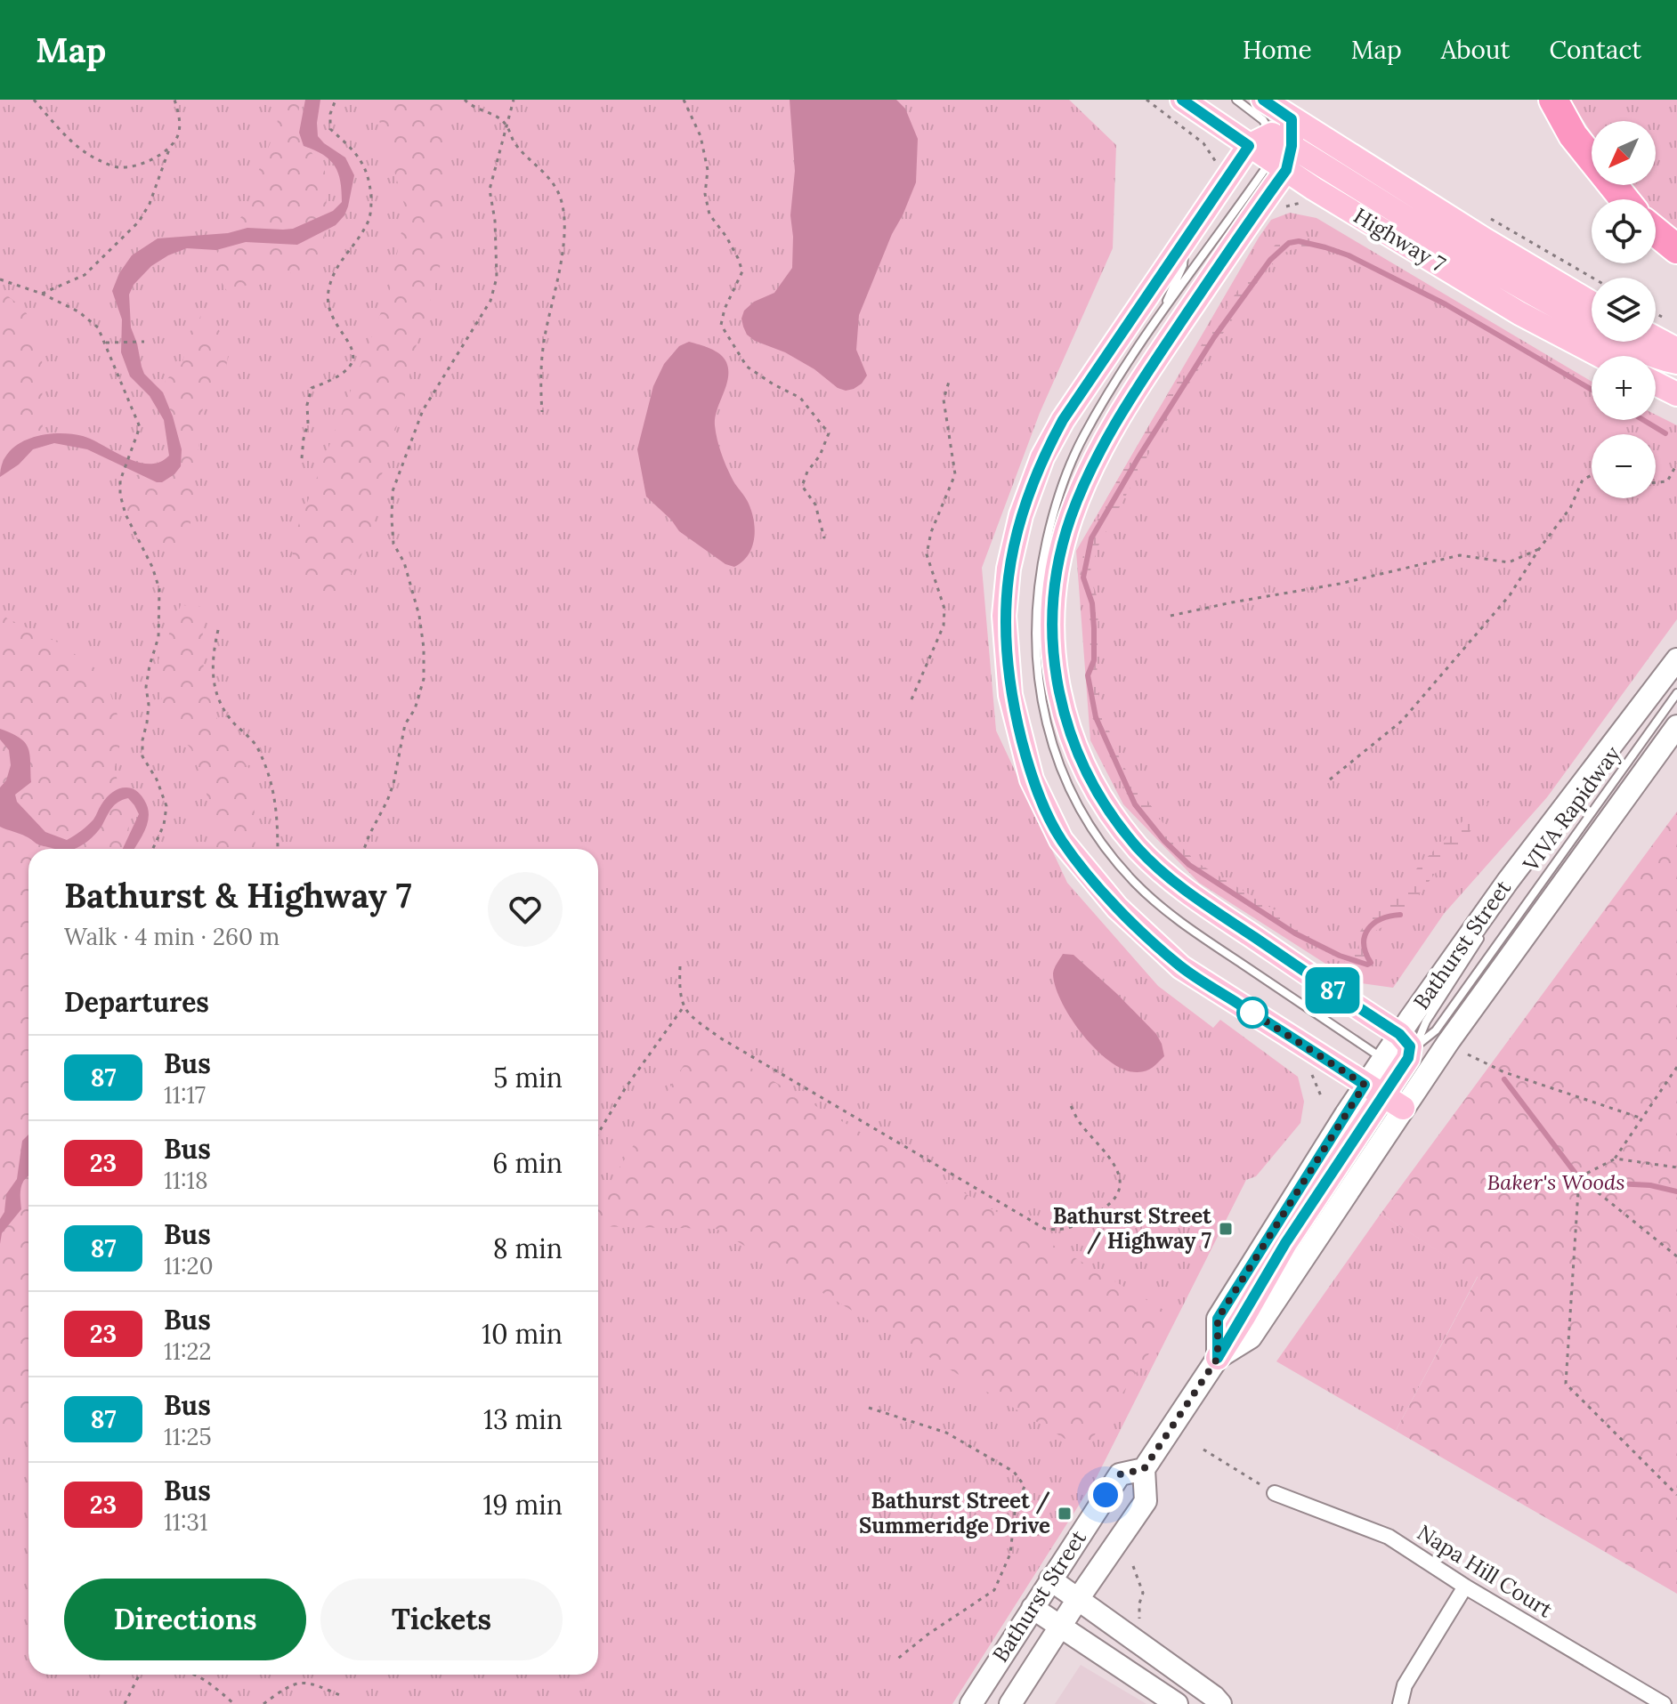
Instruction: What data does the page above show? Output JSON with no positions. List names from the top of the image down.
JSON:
{
  "streets": {
    "main road": ["Highway 7", "Bathurst Street"],
    "street": ["Napa Hill Court"],
    "lane": ["VIVA Rapidway"]
  },
  "crossings": [
    ["VIVA Rapidway", "Bathurst Street"]
  ],
  "parks": ["Baker's Woods"],
  "places": {
    "transit": ["Bathurst Street / Highway 7", "Bathurst Street / Summeridge Drive"]
  },
  "lines": ["bus line 87"],
  "north": "bottom left",
  "page": {
    "header": "Map",
    "nav": [
      "Home",
      "Map",
      "About",
      "Contact"
    ],
    "on_map": "87",
    "map_buttons": ["+", "−"],
    "heading": [
      ["Bathurst & Highway 7", "Walk · 4 min · 260 m"],
      "Departures"
    ],
    "list": [
      {
        "mark": "87",
        "name": "Bus",
        "note": "11:17",
        "value": "5 min"
      },
      {
        "mark": "23",
        "name": "Bus",
        "note": "11:18",
        "value": "6 min"
      },
      {
        "mark": "87",
        "name": "Bus",
        "note": "11:20",
        "value": "8 min"
      },
      {
        "mark": "23",
        "name": "Bus",
        "note": "11:22",
        "value": "10 min"
      },
      {
        "mark": "87",
        "name": "Bus",
        "note": "11:25",
        "value": "13 min"
      },
      {
        "mark": "23",
        "name": "Bus",
        "note": "11:31",
        "value": "19 min"
      }
    ],
    "buttons": ["Directions", "Tickets"]
  }
}
